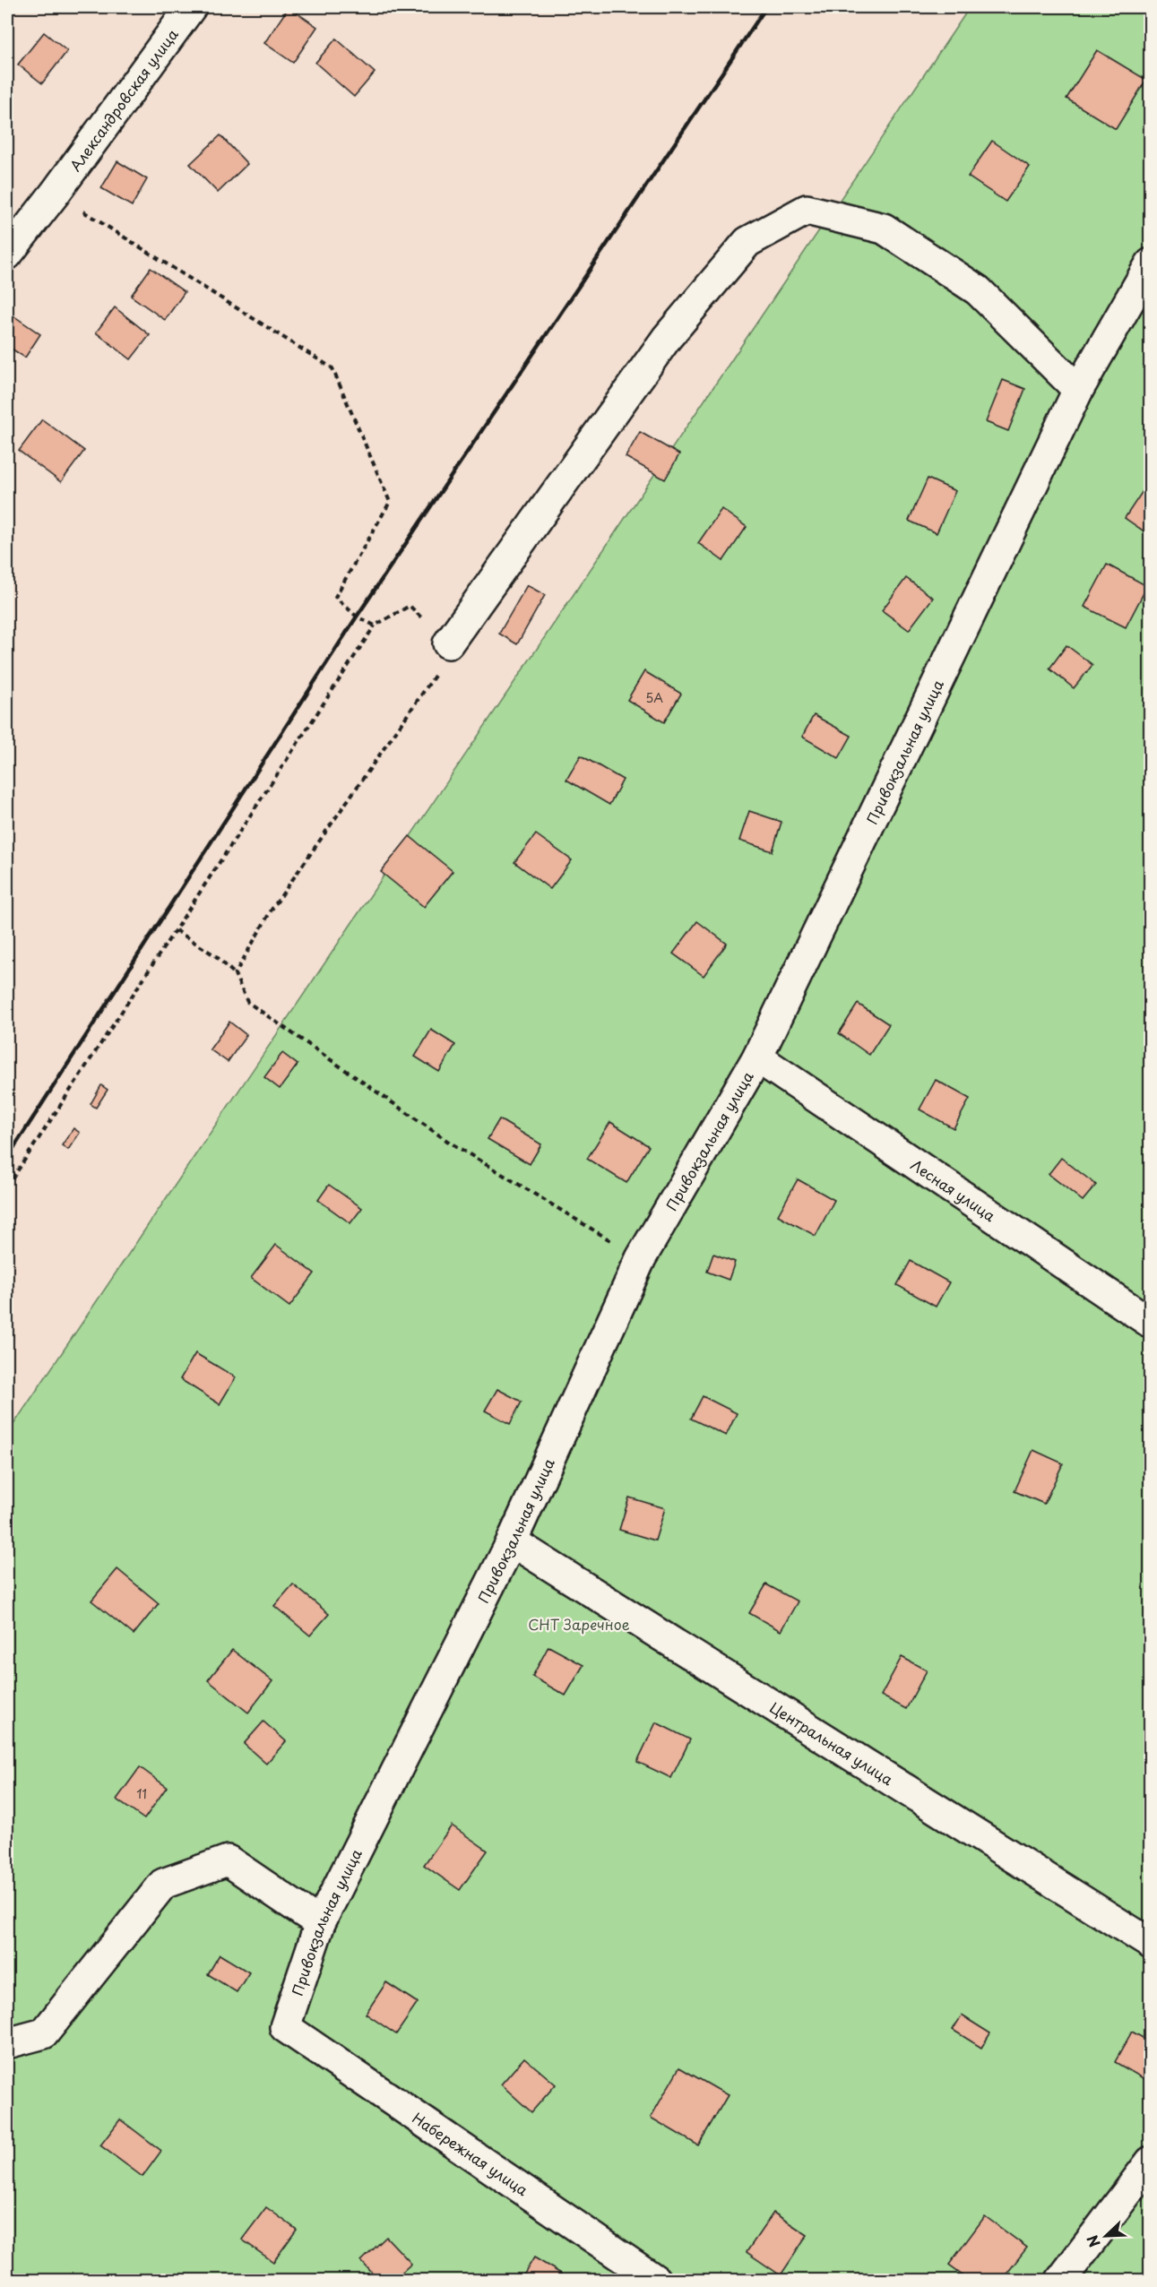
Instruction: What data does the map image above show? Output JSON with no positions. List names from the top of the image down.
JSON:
{
  "streets": {
    "street": [
      "Александровская улица",
      "Привокзальная улица",
      "Лесная улица",
      "Центральная улица",
      "Набережная улица"
    ]
  },
  "crossings": [
    ["Привокзальная улица", "Лесная улица"],
    ["Привокзальная улица", "Центральная улица"],
    ["Привокзальная улица", "Набережная улица"]
  ],
  "parks": ["СНТ Заречное"],
  "house_numbers": ["5А", "11"],
  "north": "bottom left"
}
